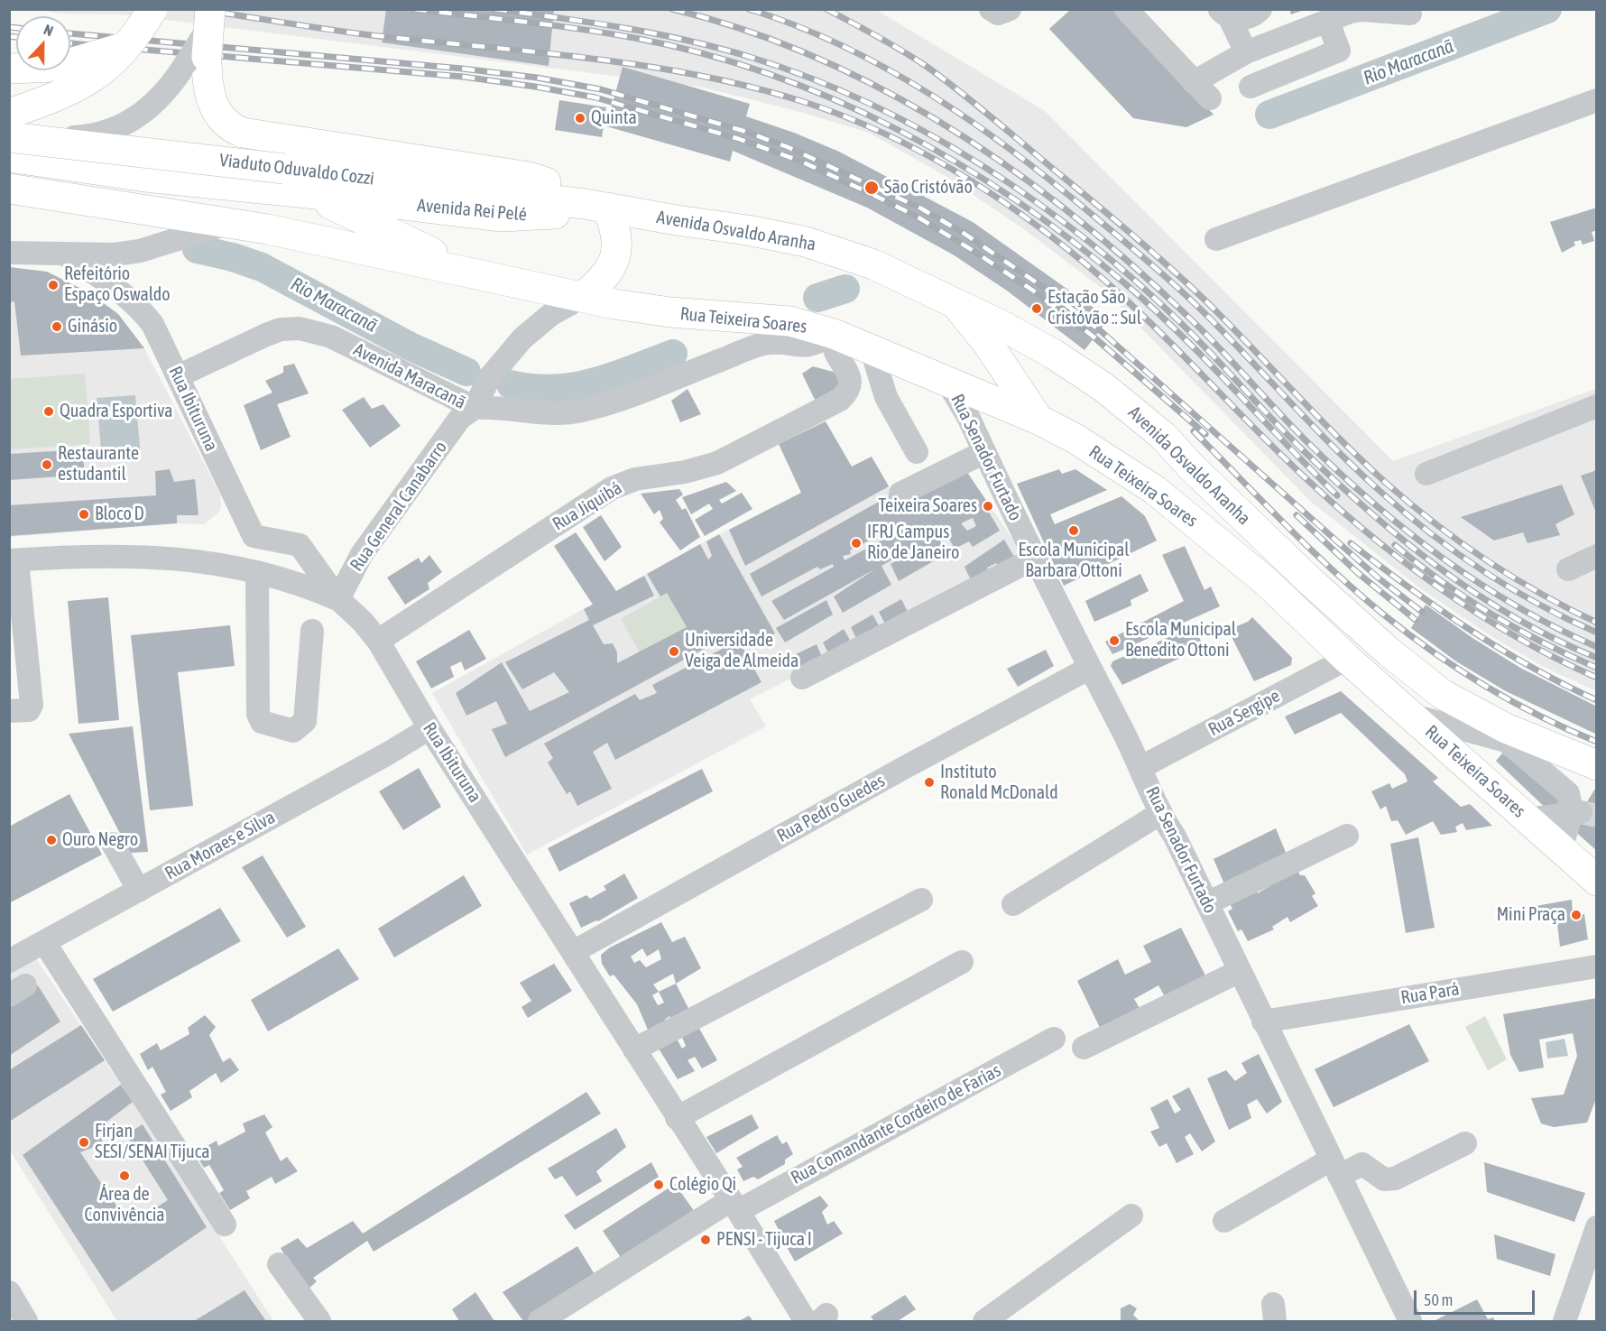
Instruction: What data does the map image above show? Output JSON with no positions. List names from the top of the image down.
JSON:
{
  "streets": {
    "main road": [
      "Viaduto Oduvaldo Cozzi",
      "Avenida Rei Pelé",
      "Avenida Osvaldo Aranha",
      "Rua Teixeira Soares"
    ],
    "street": [
      "Avenida Maracanã",
      "Rua Ibituruna",
      "Rua Senador Furtado",
      "Rua General Canabarro",
      "Rua Jiquibá",
      "Rua Sergipe",
      "Rua Pedro Guedes",
      "Rua Moraes e Silva",
      "Rua Pará",
      "Rua Comandante Cordeiro de Farias"
    ]
  },
  "crossings": [
    ["Viaduto Oduvaldo Cozzi", "Avenida Rei Pelé"],
    ["Viaduto Oduvaldo Cozzi", "Avenida Osvaldo Aranha"],
    ["Avenida Rei Pelé", "Avenida Osvaldo Aranha"],
    ["Rua Teixeira Soares", "Avenida Maracanã"],
    ["Rua Teixeira Soares", "Rua Senador Furtado"],
    ["Rua Teixeira Soares", "Rua General Canabarro"],
    ["Rua Teixeira Soares", "Rua Jiquibá"],
    ["Rua Teixeira Soares", "Rua Sergipe"],
    ["Avenida Maracanã", "Rua Ibituruna"],
    ["Avenida Maracanã", "Rua General Canabarro"],
    ["Avenida Maracanã", "Rua Jiquibá"],
    ["Rua Ibituruna", "Rua General Canabarro"],
    ["Rua Ibituruna", "Rua Jiquibá"],
    ["Rua Ibituruna", "Rua Pedro Guedes"],
    ["Rua Ibituruna", "Rua Moraes e Silva"],
    ["Rua Ibituruna", "Rua Comandante Cordeiro de Farias"],
    ["Rua Senador Furtado", "Rua Sergipe"],
    ["Rua Senador Furtado", "Rua Pedro Guedes"],
    ["Rua Senador Furtado", "Rua Pará"]
  ],
  "water": ["Rio Maracanã"],
  "places": [
    "Quinta",
    "São Cristóvão",
    "Refeitório Espaço Oswaldo",
    "Estação São Cristóvão :: Sul",
    "Ginásio",
    "Quadra Esportiva",
    "Restaurante estudantil",
    "Teixeira Soares",
    "Bloco D",
    "Escola Municipal Barbara Ottoni",
    "IFRJ Campus Rio de Janeiro",
    "Escola Municipal Benedito Ottoni",
    "Universidade Veiga de Almeida",
    "Instituto Ronald McDonald",
    "Ouro Negro",
    "Mini Praça",
    "Firjan SESI/SENAI Tijuca",
    "Área de Convivência",
    "Colégio Qi",
    "PENSI - Tijuca I"
  ],
  "scale_bar": "50 m",
  "north": "top"
}
